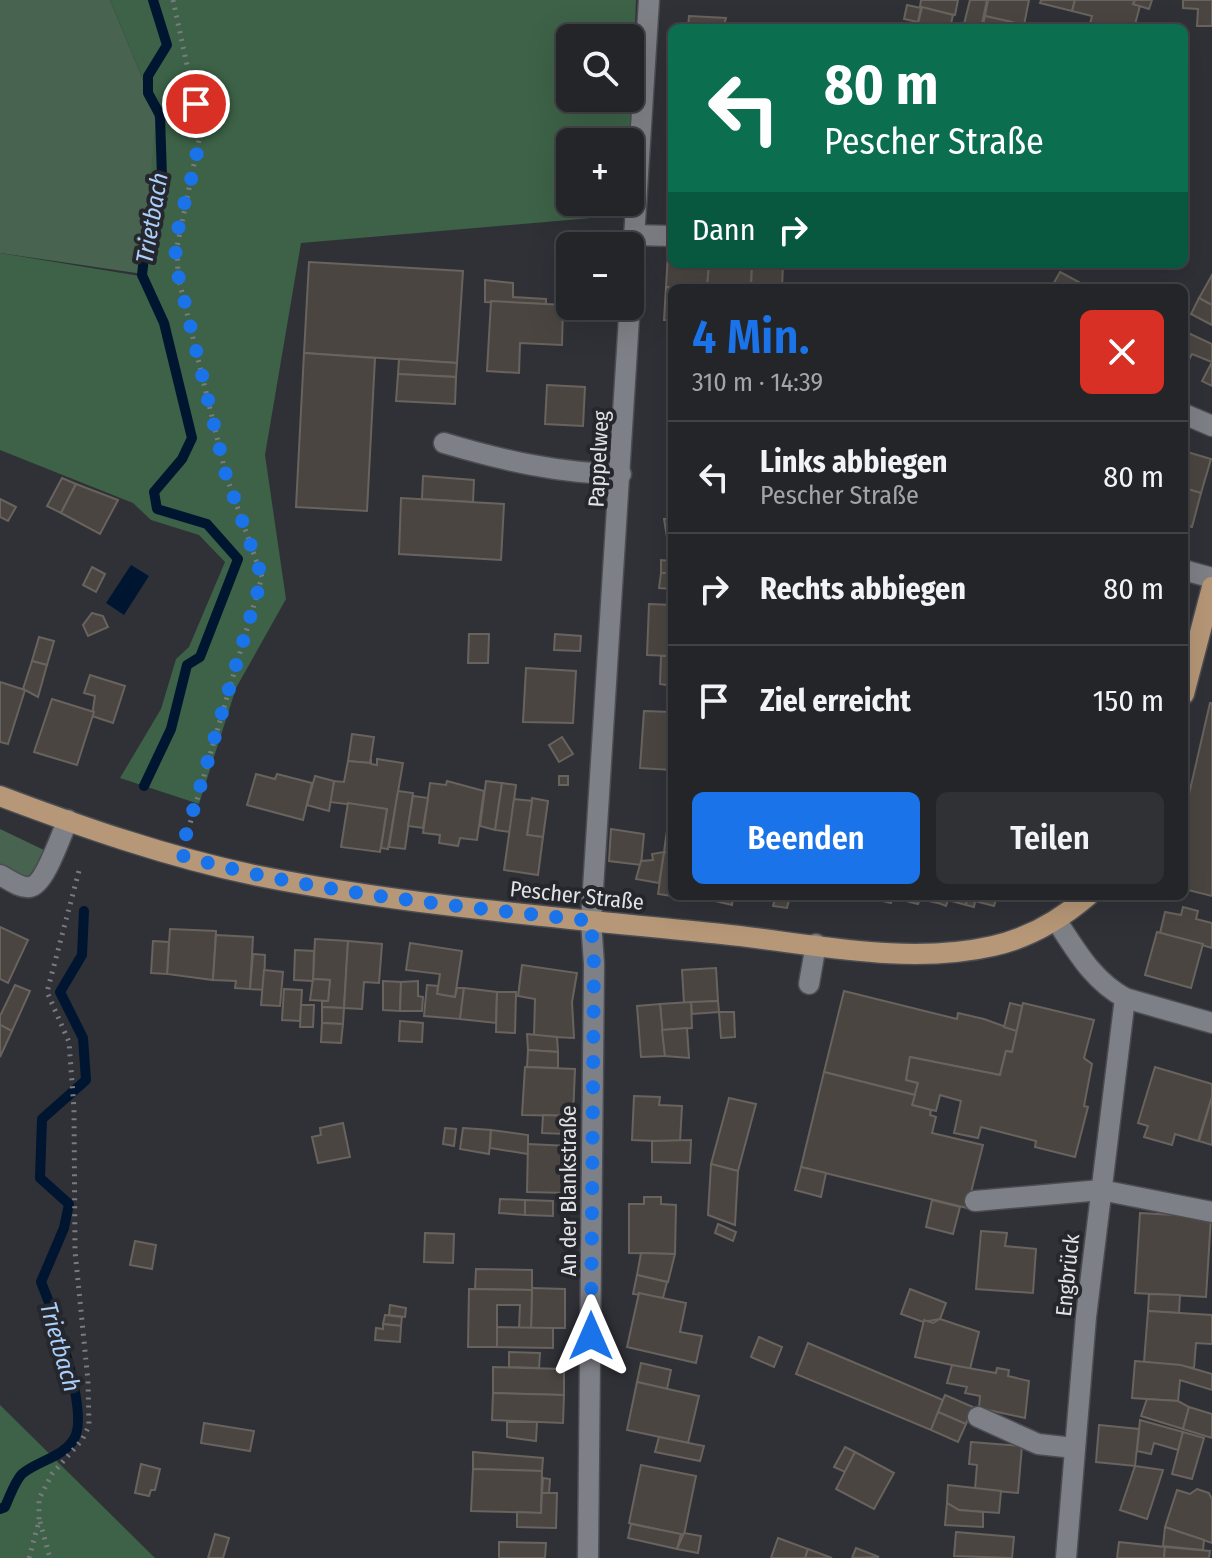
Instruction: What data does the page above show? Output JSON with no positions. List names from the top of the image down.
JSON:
{
  "streets": {
    "main road": ["Pescher Straße"],
    "street": ["Pappelweg", "An der Blankstraße", "Engbrück"]
  },
  "crossings": [
    ["Pappelweg", "Pescher Straße"],
    ["Pappelweg", "An der Blankstraße"],
    ["Pescher Straße", "An der Blankstraße"]
  ],
  "water": ["Trietbach"],
  "page": {
    "map_buttons": ["+", "−"],
    "turn": ["80 m", "Pescher Straße"],
    "then": "Dann",
    "heading": ["4 Min.", "310 m · 14:39"],
    "list": [
      {
        "name": "Links abbiegen",
        "note": "Pescher Straße",
        "value": "80 m"
      },
      {
        "name": "Rechts abbiegen",
        "value": "80 m"
      },
      {
        "name": "Ziel erreicht",
        "value": "150 m"
      }
    ],
    "buttons": ["Beenden", "Teilen"]
  }
}
